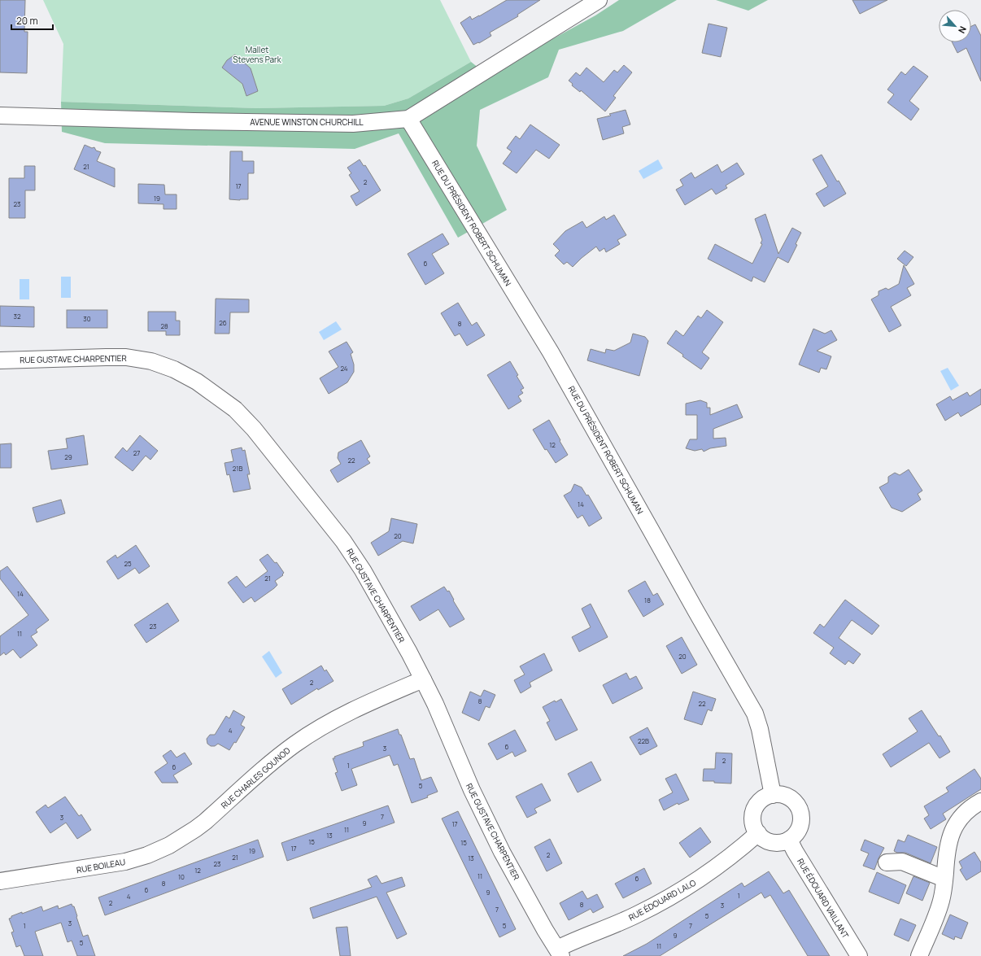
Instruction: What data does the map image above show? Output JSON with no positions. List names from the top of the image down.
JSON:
{
  "streets": {
    "street": [
      "AVENUE WINSTON CHURCHILL",
      "RUE DU PRÉSIDENT ROBERT SCHUMAN",
      "RUE GUSTAVE CHARPENTIER",
      "RUE CHARLES GOUNOD",
      "RUE BOILEAU",
      "RUE ÉDOUARD VAILLANT",
      "RUE ÉDOUARD LALO"
    ]
  },
  "crossings": [
    ["AVENUE WINSTON CHURCHILL", "RUE DU PRÉSIDENT ROBERT SCHUMAN"],
    ["RUE DU PRÉSIDENT ROBERT SCHUMAN", "RUE ÉDOUARD VAILLANT"],
    ["RUE DU PRÉSIDENT ROBERT SCHUMAN", "RUE ÉDOUARD LALO"],
    ["RUE GUSTAVE CHARPENTIER", "RUE CHARLES GOUNOD"],
    ["RUE GUSTAVE CHARPENTIER", "RUE ÉDOUARD LALO"],
    ["RUE CHARLES GOUNOD", "RUE BOILEAU"],
    ["RUE ÉDOUARD VAILLANT", "RUE ÉDOUARD LALO"]
  ],
  "parks": ["Mallet Stevens Park"],
  "house_numbers": [
    "21",
    "2",
    "17",
    "19",
    "23",
    "6",
    "32",
    "30",
    "26",
    "8",
    "28",
    "24",
    "12",
    "27",
    "29",
    "22",
    "21B",
    "14",
    "20",
    "25",
    "21",
    "14",
    "18",
    "23",
    "11",
    "20",
    "2",
    "8",
    "22",
    "4",
    "22B",
    "6",
    "3",
    "2",
    "1",
    "6",
    "5",
    "7",
    "3",
    "9",
    "17",
    "11",
    "13",
    "15",
    "15",
    "17",
    "19",
    "2",
    "21",
    "13",
    "23",
    "12",
    "11",
    "10",
    "6",
    "8",
    "6",
    "9",
    "1",
    "4",
    "2",
    "8",
    "3",
    "7",
    "5",
    "3",
    "1",
    "5",
    "7",
    "9",
    "5",
    "11"
  ],
  "scale_bar": "20 m",
  "north": "bottom right"
}
